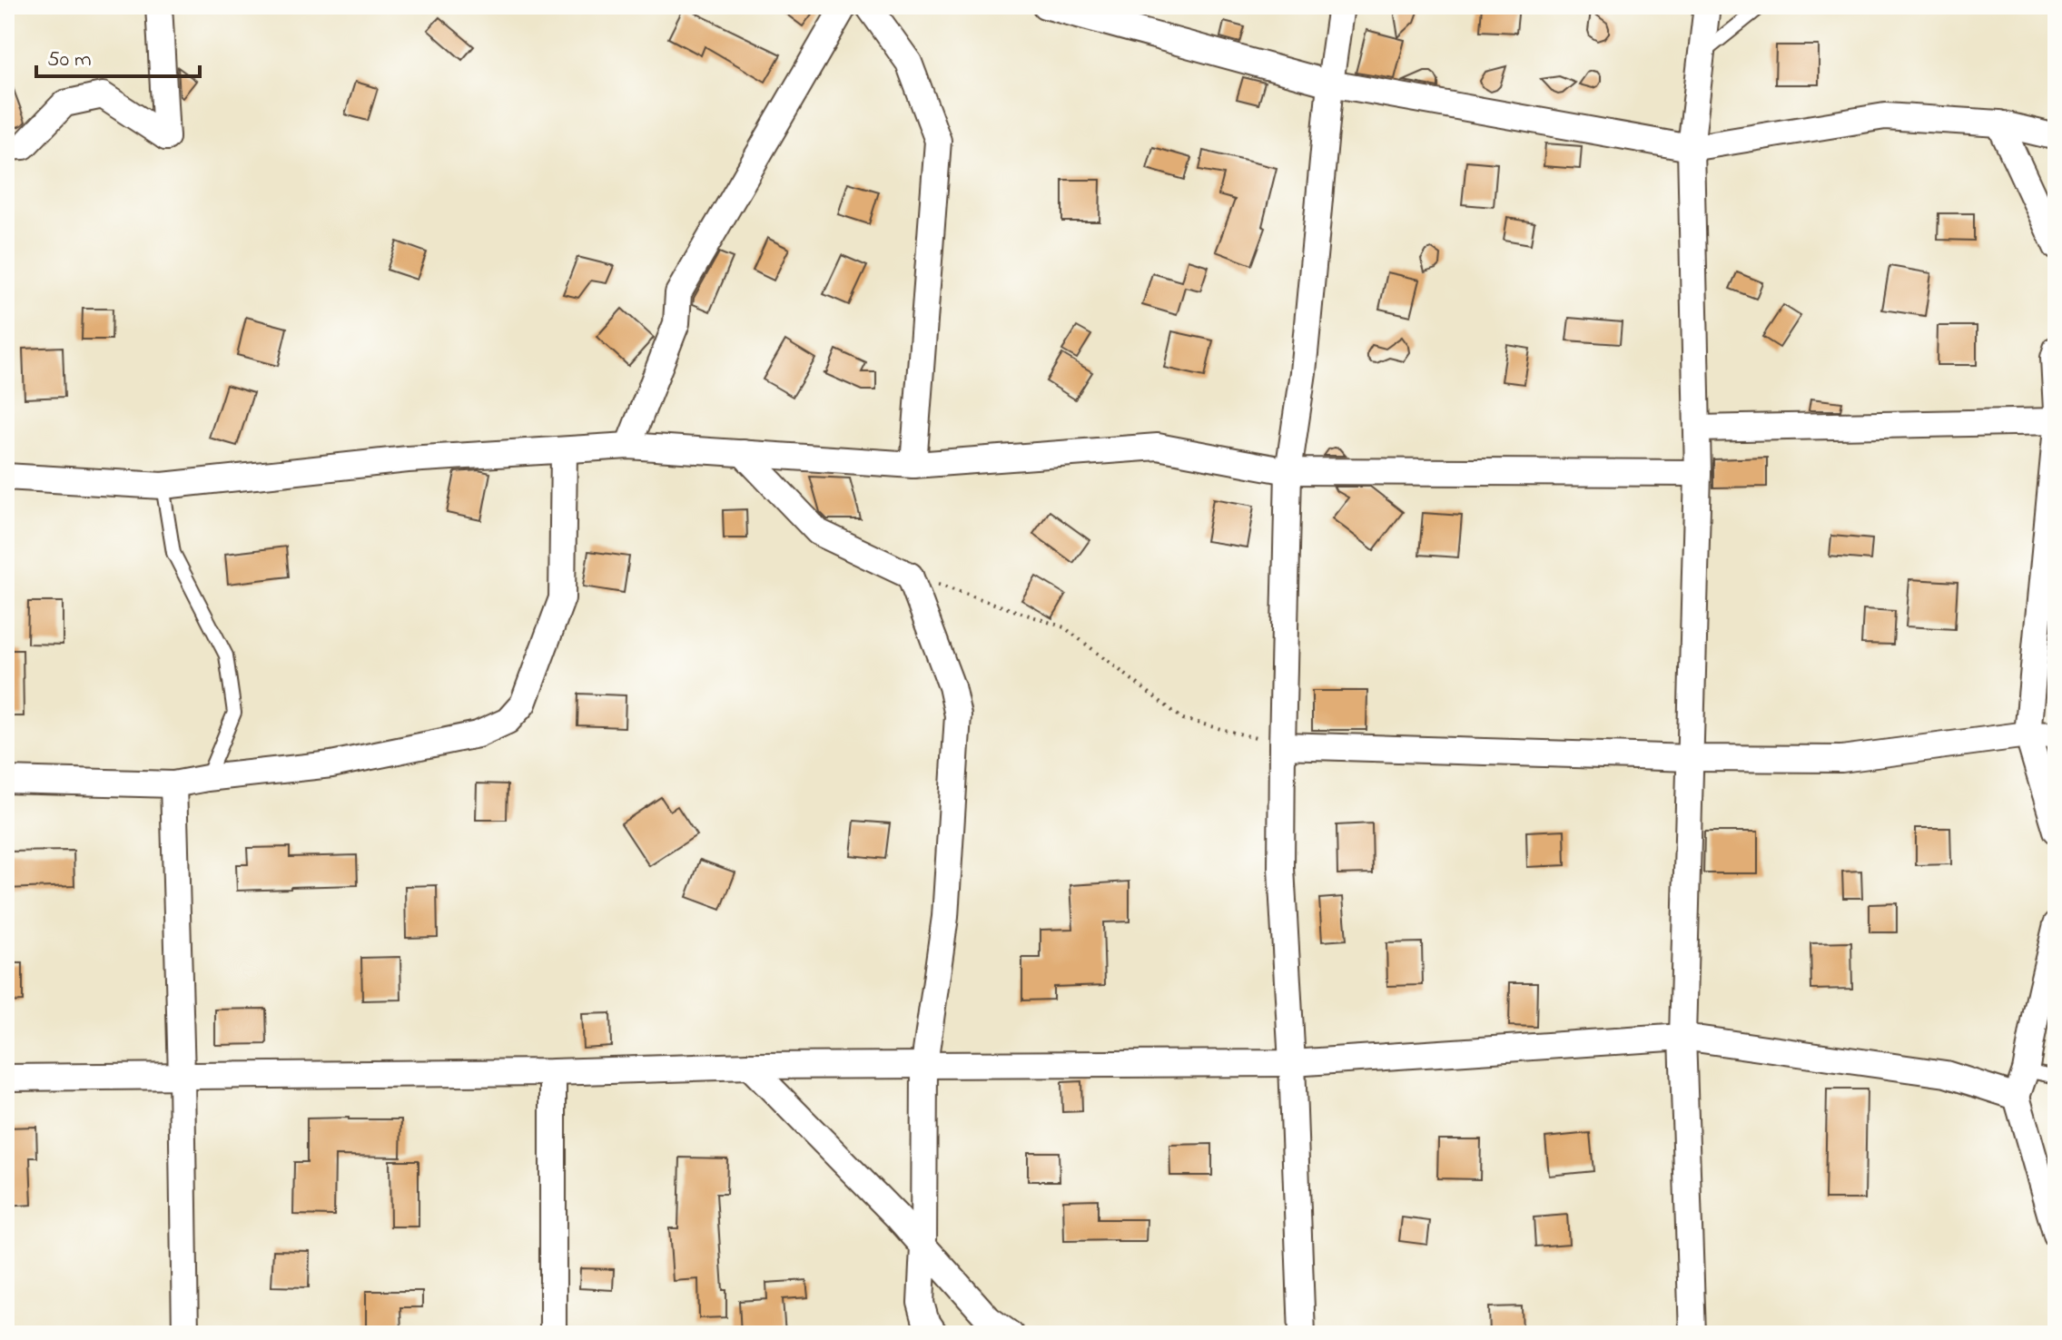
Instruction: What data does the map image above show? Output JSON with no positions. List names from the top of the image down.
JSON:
{
  "scale_bar": "50 m"
}
